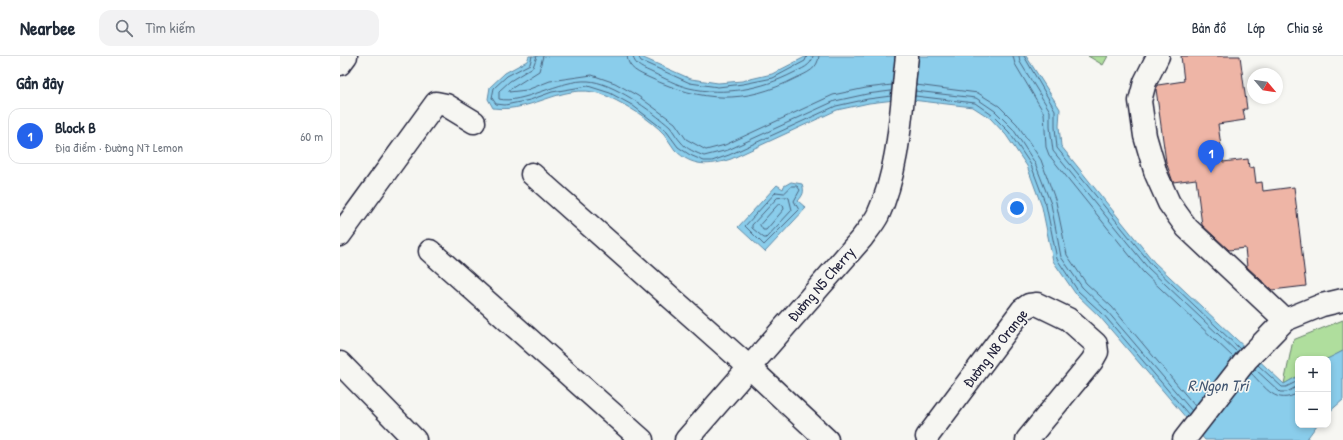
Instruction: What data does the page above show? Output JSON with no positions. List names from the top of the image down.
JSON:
{
  "streets": {
    "street": ["Đường N5 Cherry", "Đường N8 Orange"]
  },
  "water": ["R.Ngọn Tri"],
  "north": "bottom right",
  "page": {
    "header": "Nearbee",
    "search": "Tìm kiếm",
    "nav": ["Bản đồ", "Lớp", "Chia sẻ"],
    "heading": "Gần đây",
    "list": [
      {
        "mark": "1",
        "name": "Block B",
        "note": "Địa điểm · Đường N7 Lemon",
        "value": "60 m"
      }
    ],
    "pins": "1",
    "map_buttons": ["+", "−"]
  }
}
